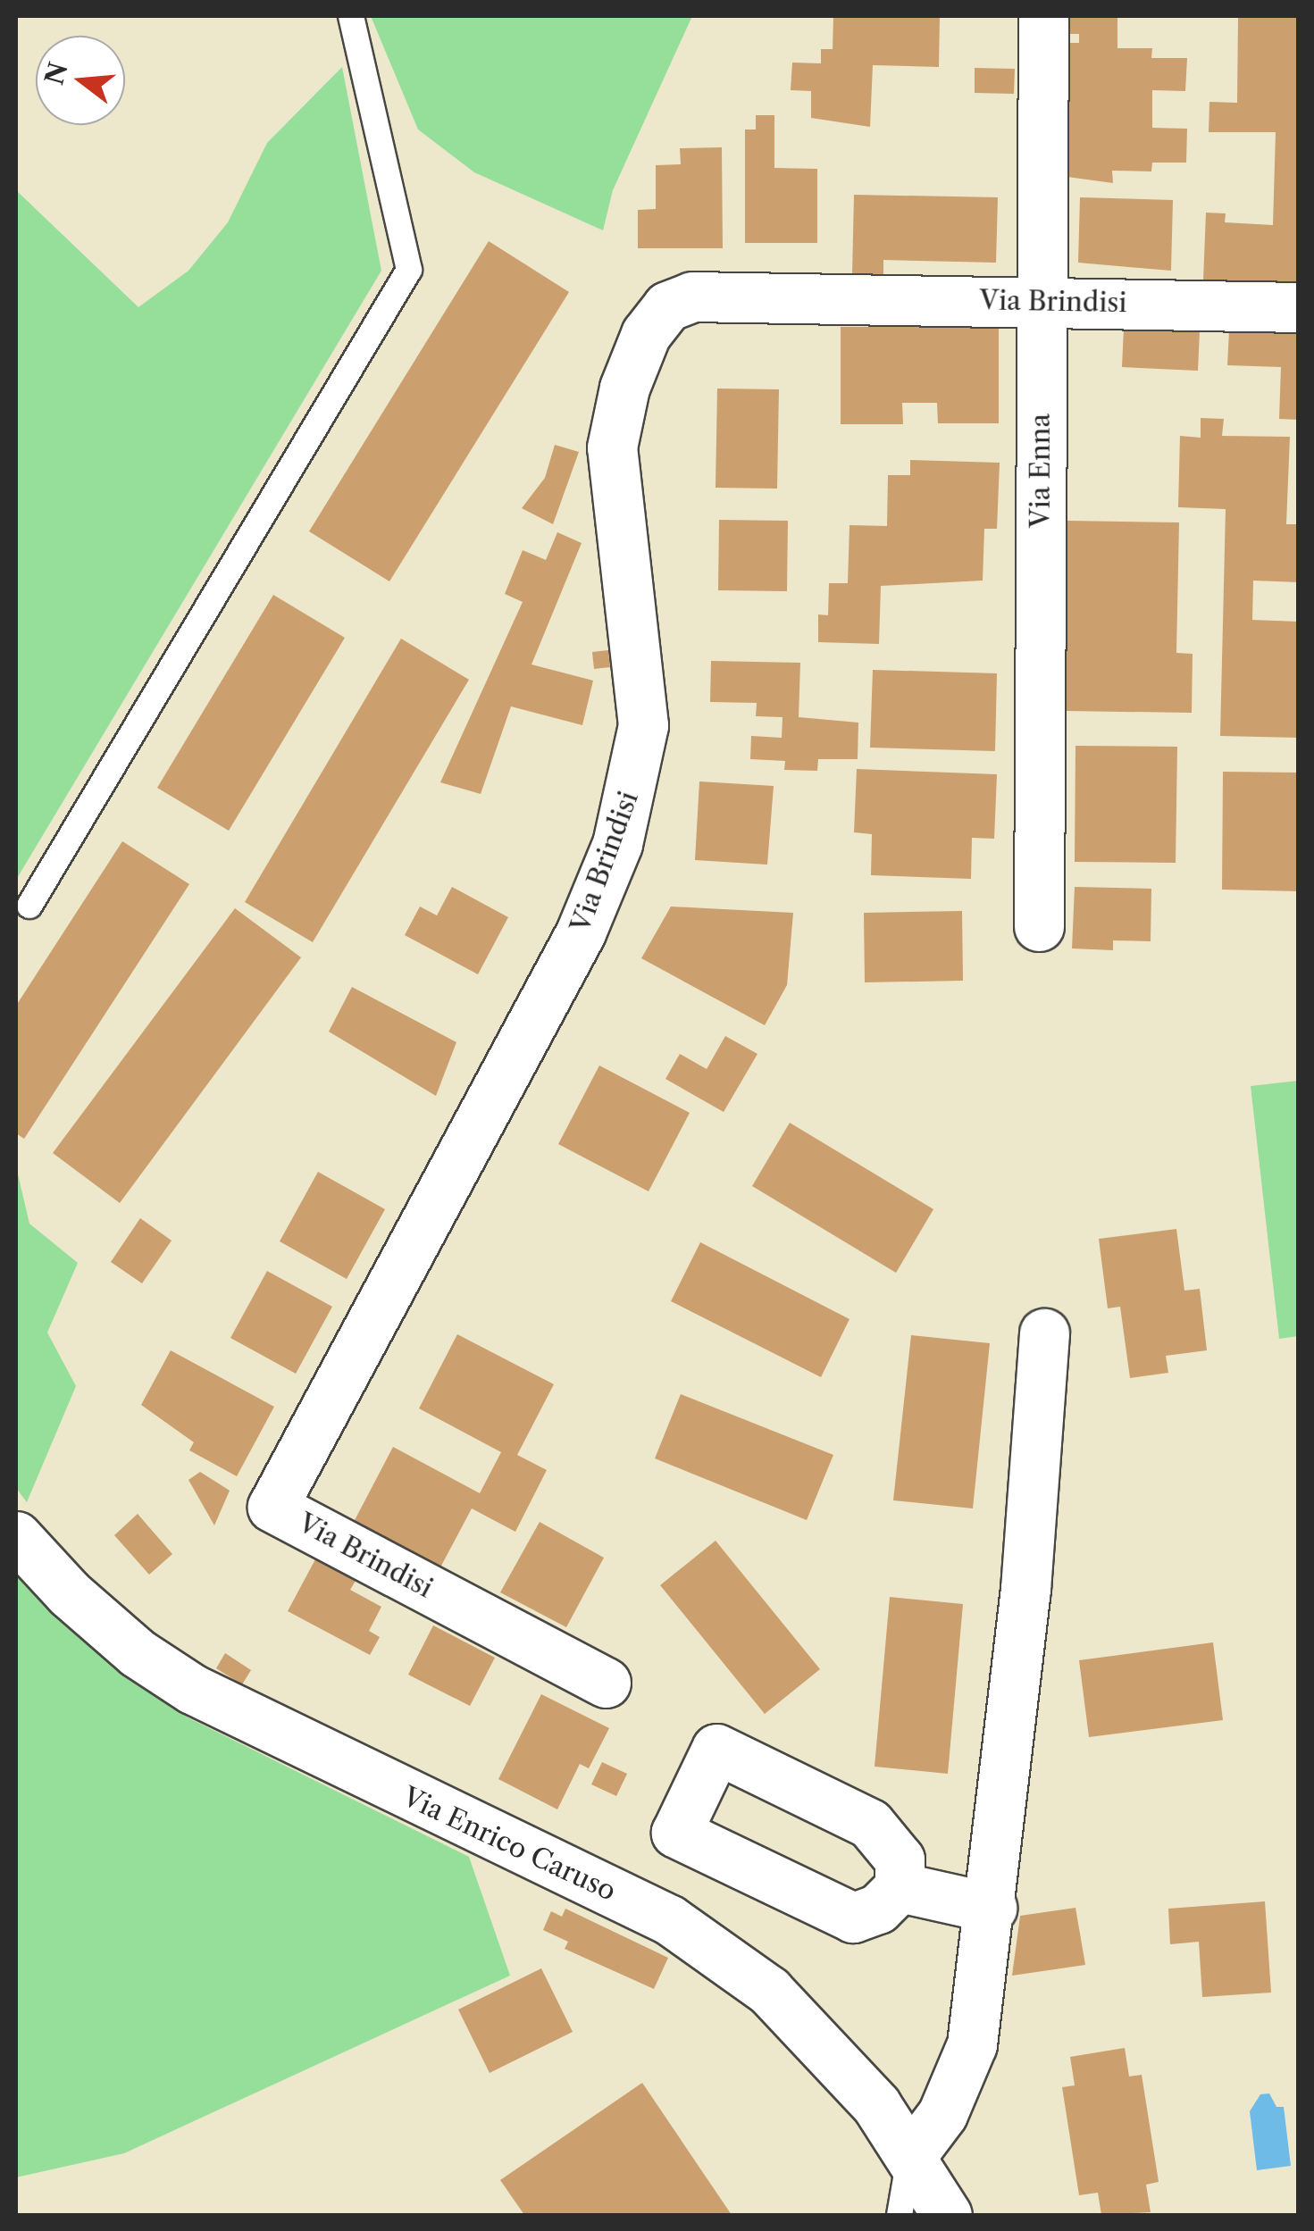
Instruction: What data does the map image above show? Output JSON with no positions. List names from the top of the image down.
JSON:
{
  "streets": {
    "street": ["Via Brindisi", "Via Enna", "Via Enrico Caruso"]
  },
  "crossings": [
    ["Via Brindisi", "Via Enna"]
  ],
  "north": "left"
}
